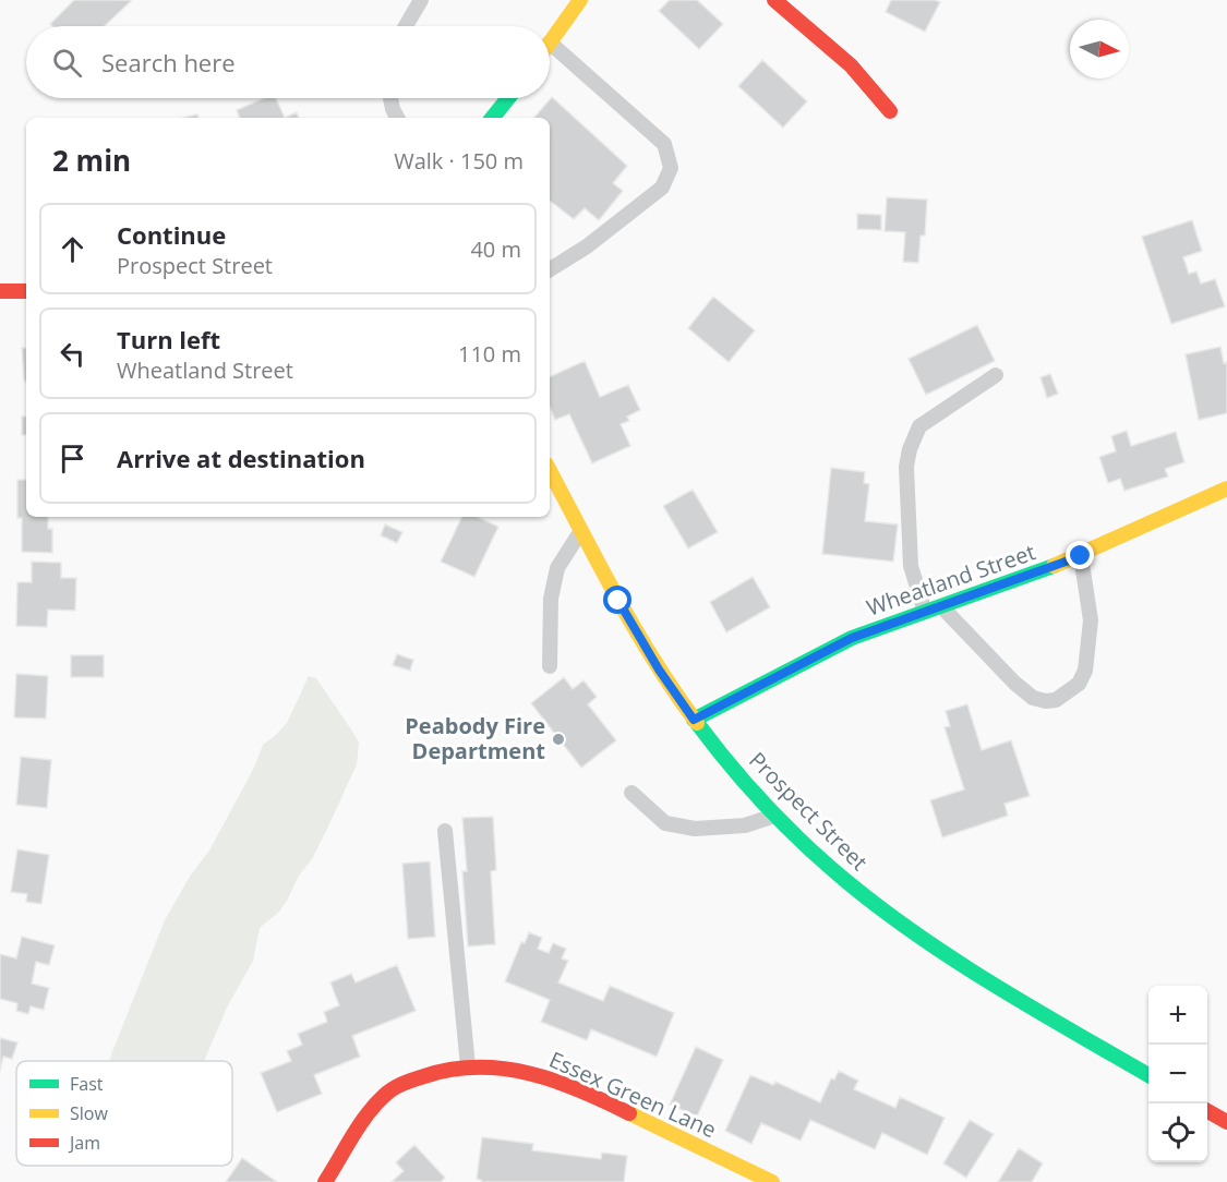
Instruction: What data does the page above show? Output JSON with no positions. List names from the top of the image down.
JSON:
{
  "streets": {
    "street": ["Wheatland Street", "Prospect Street", "Essex Green Lane"]
  },
  "crossings": [
    ["Wheatland Street", "Prospect Street"]
  ],
  "places": ["Peabody Fire Department"],
  "legend": ["Fast", "Slow", "Jam"],
  "north": "right",
  "page": {
    "search": "Search here",
    "heading": ["2 min", "Walk · 150 m"],
    "list": [
      ["Continue", "Prospect Street", "40 m"],
      ["Turn left", "Wheatland Street", "110 m"],
      "Arrive at destination"
    ],
    "map_buttons": ["+", "−"]
  }
}
